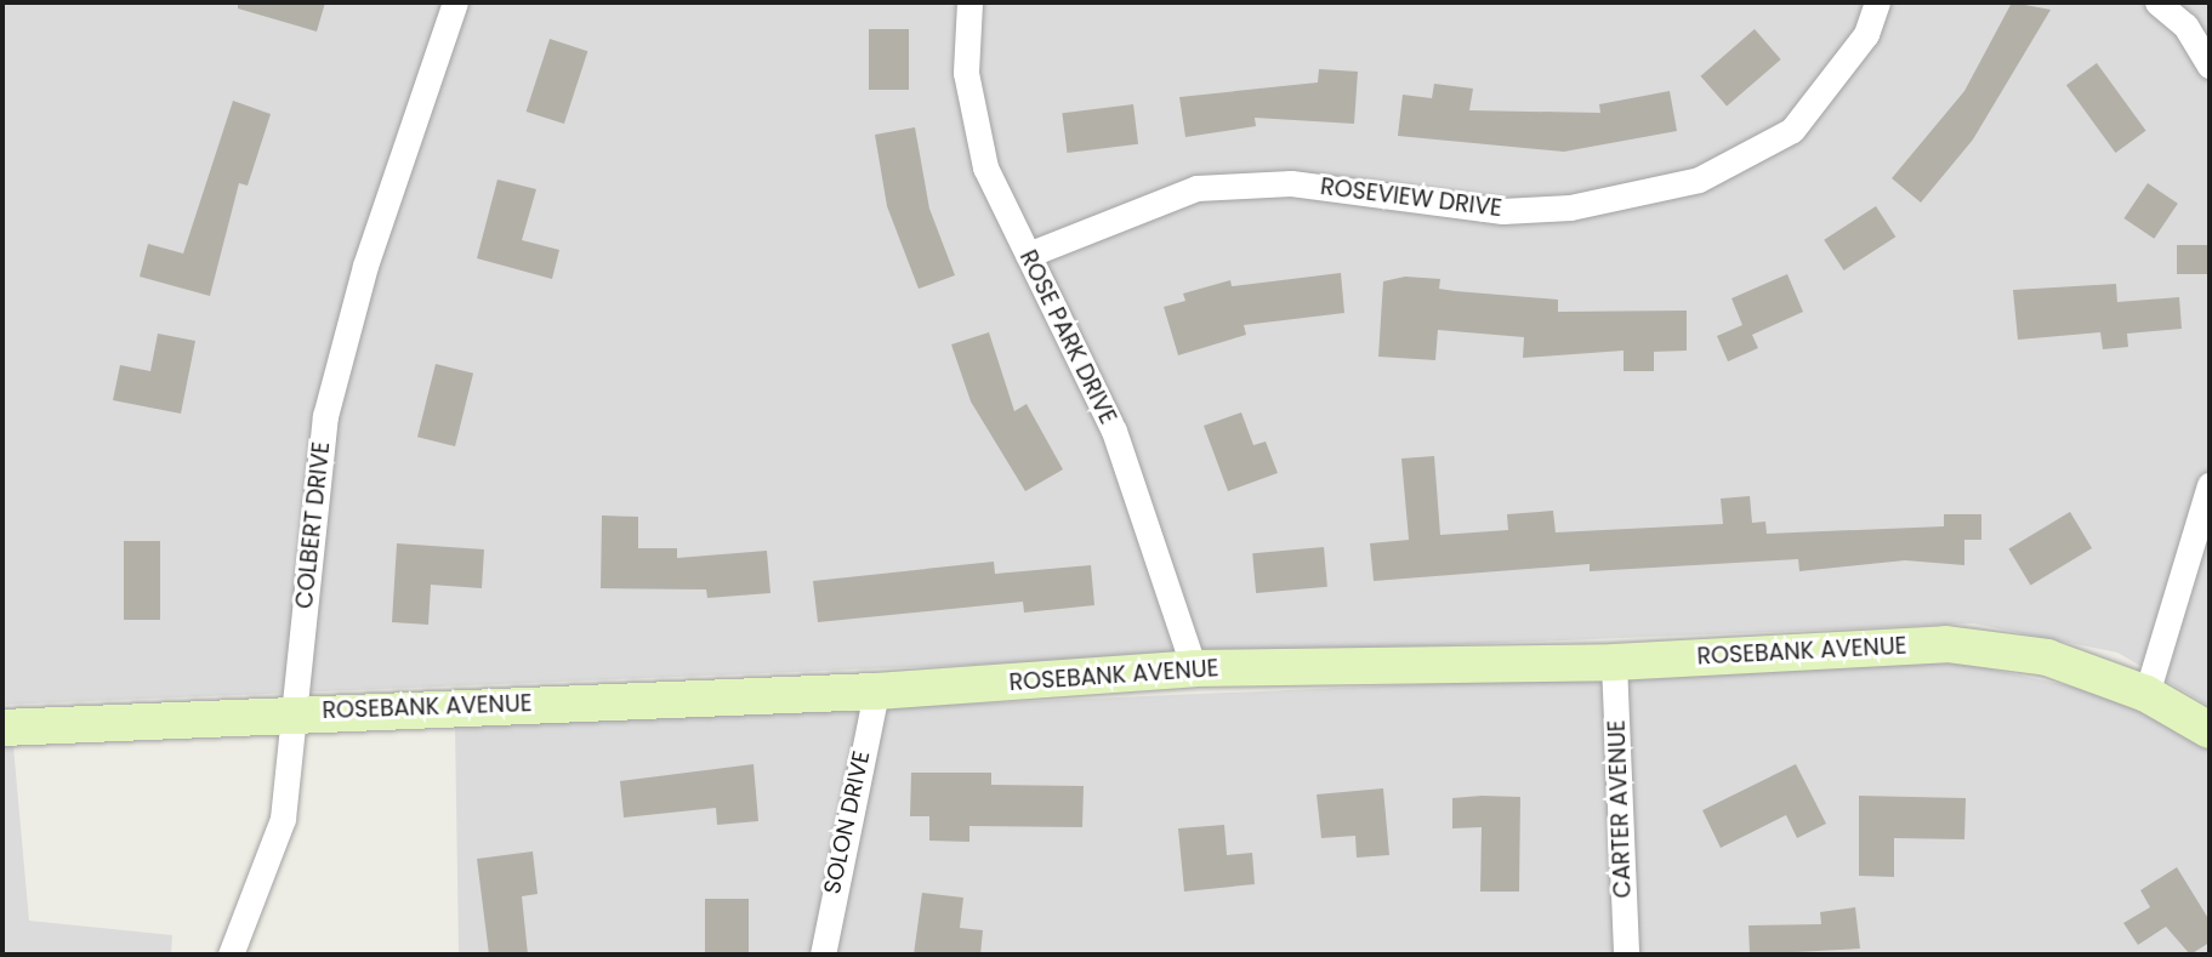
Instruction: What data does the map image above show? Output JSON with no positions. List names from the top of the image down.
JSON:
{
  "streets": {
    "street": [
      "ROSEVIEW DRIVE",
      "ROSE PARK DRIVE",
      "COLBERT DRIVE",
      "ROSEBANK AVENUE",
      "CARTER AVENUE",
      "SOLON DRIVE"
    ]
  },
  "crossings": [
    ["ROSEVIEW DRIVE", "ROSE PARK DRIVE"],
    ["ROSE PARK DRIVE", "ROSEBANK AVENUE"],
    ["COLBERT DRIVE", "ROSEBANK AVENUE"],
    ["ROSEBANK AVENUE", "CARTER AVENUE"],
    ["ROSEBANK AVENUE", "SOLON DRIVE"]
  ]
}
